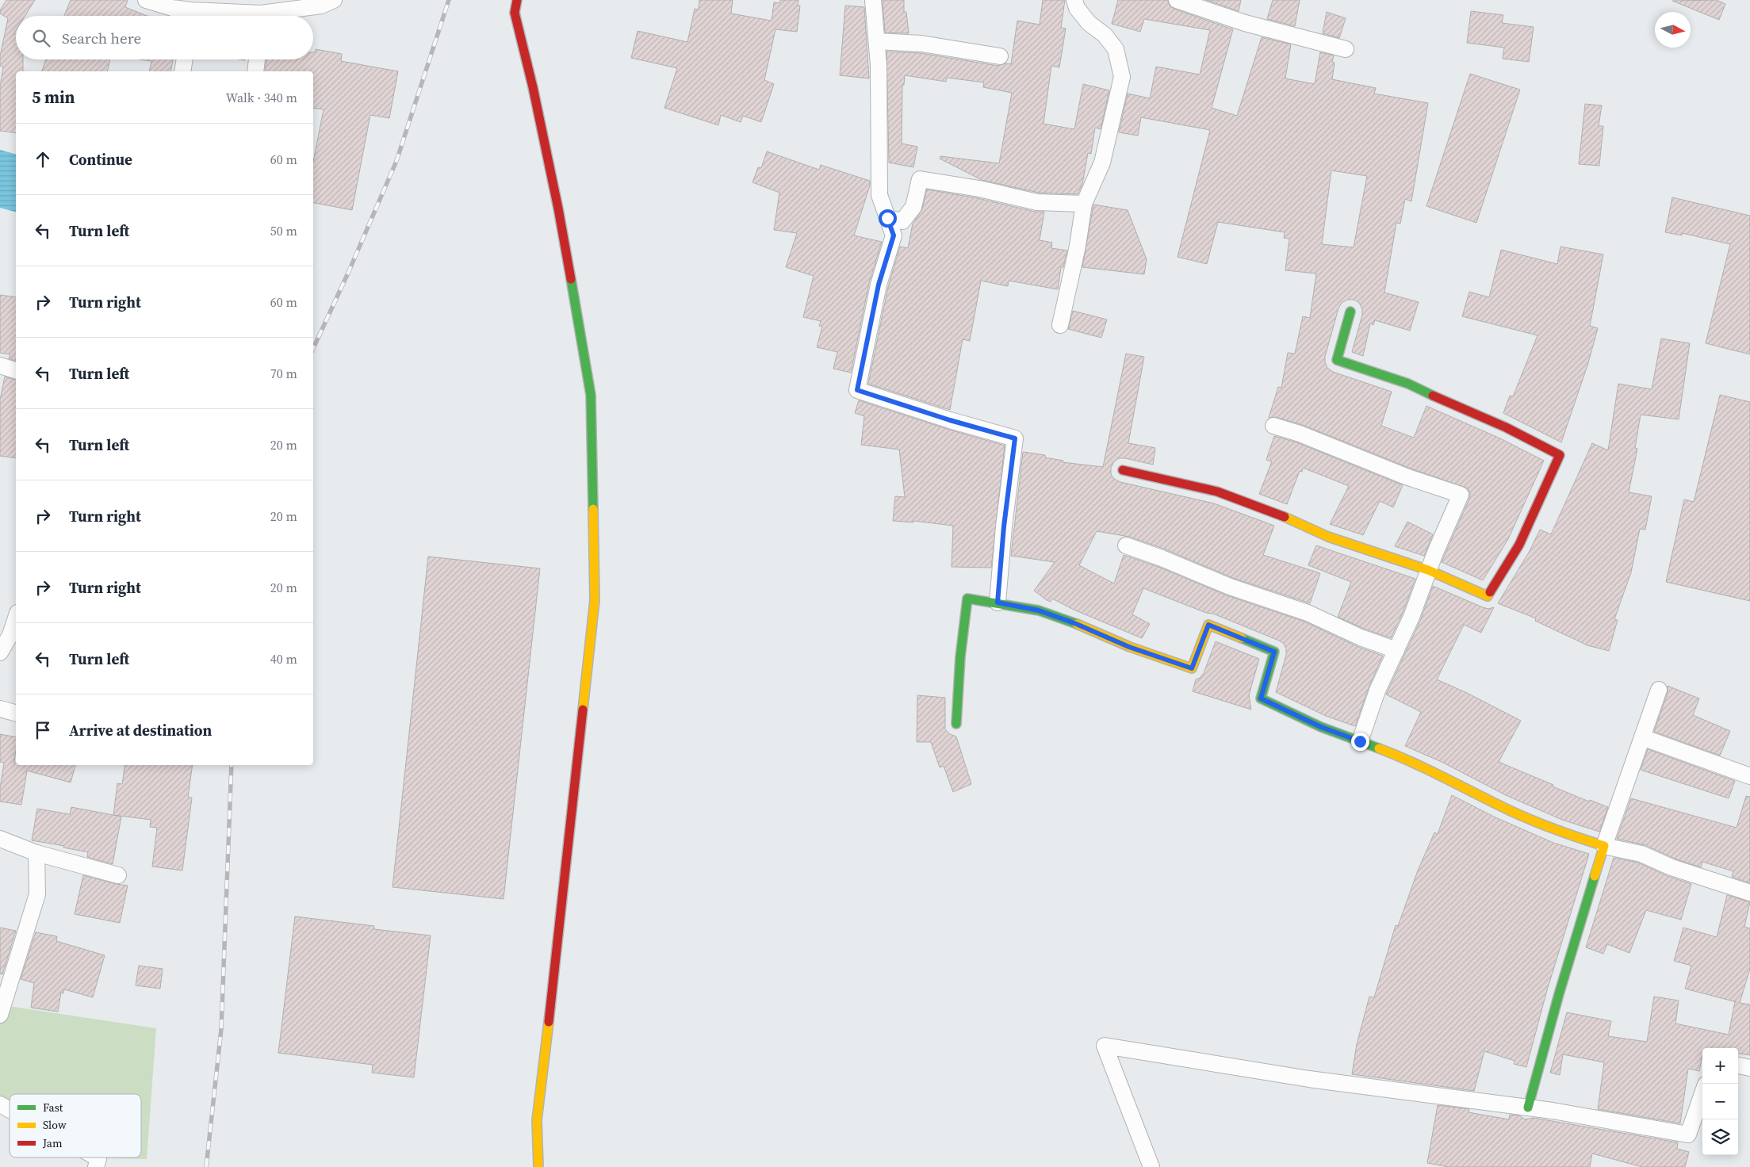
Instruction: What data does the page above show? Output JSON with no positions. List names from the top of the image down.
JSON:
{
  "legend": ["Fast", "Slow", "Jam"],
  "north": "right",
  "page": {
    "search": "Search here",
    "heading": ["5 min", "Walk · 340 m"],
    "list": [
      ["Continue", "60 m"],
      ["Turn left", "50 m"],
      ["Turn right", "60 m"],
      ["Turn left", "70 m"],
      ["Turn left", "20 m"],
      ["Turn right", "20 m"],
      ["Turn right", "20 m"],
      ["Turn left", "40 m"],
      "Arrive at destination"
    ],
    "map_buttons": ["+", "−"]
  }
}
